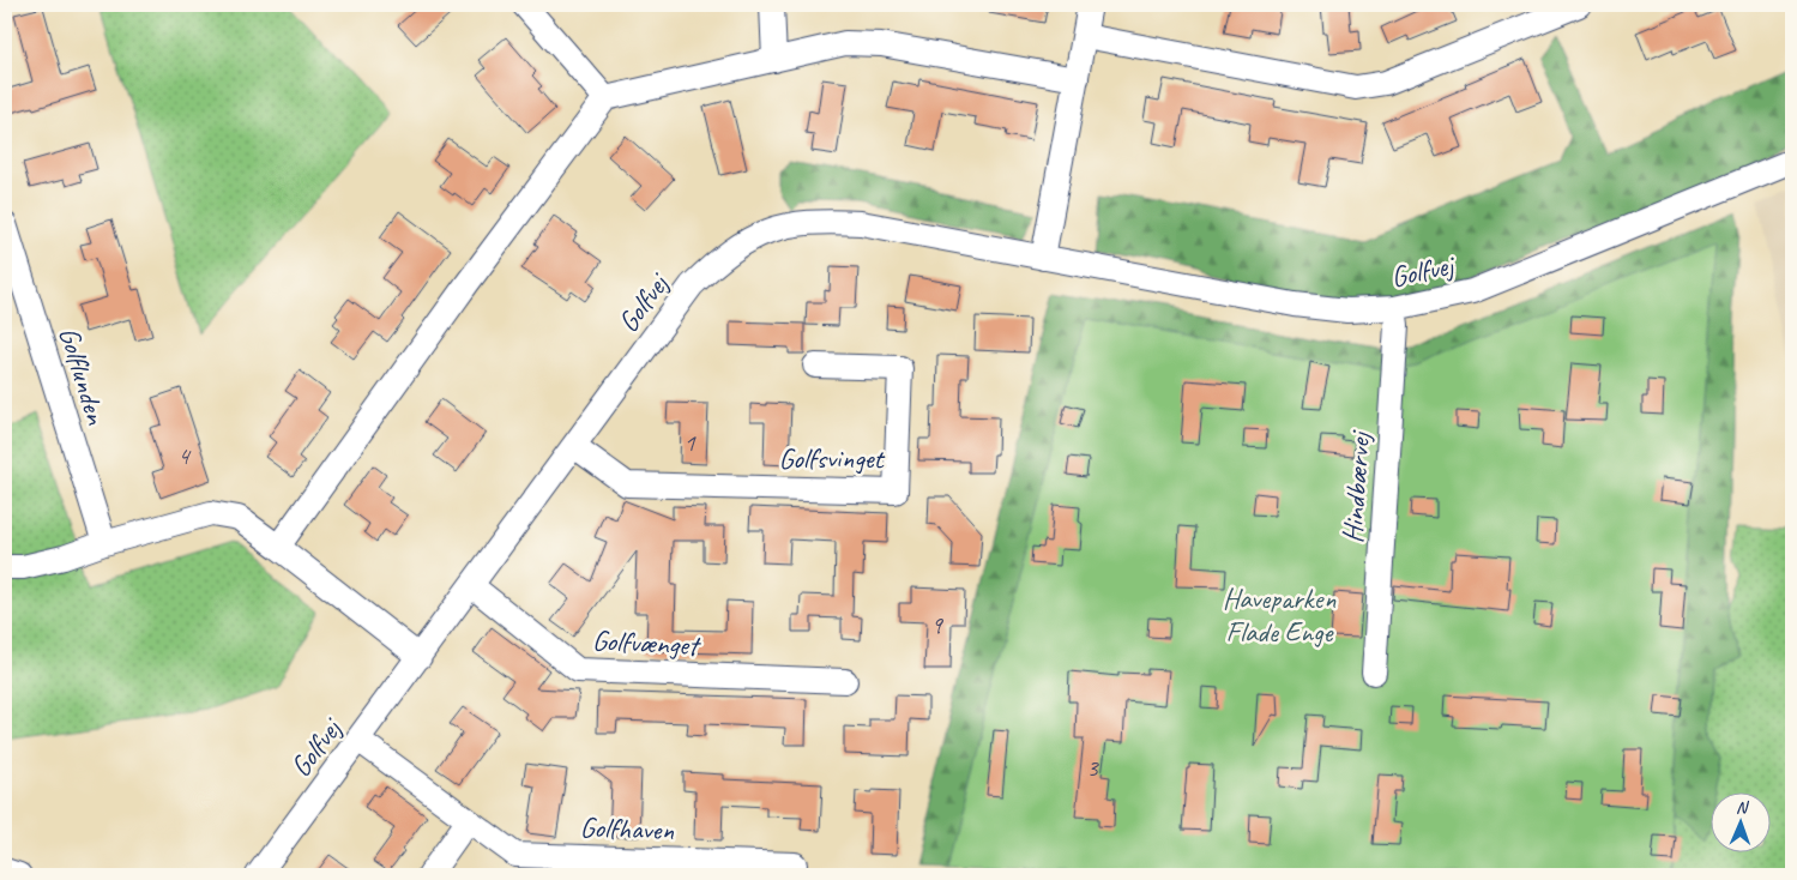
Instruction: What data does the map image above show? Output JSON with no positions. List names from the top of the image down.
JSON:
{
  "streets": {
    "street": [
      "Golfvej",
      "Golflunden",
      "Golfsvinget",
      "Hindbærvej",
      "Golfvænget",
      "Golfhaven"
    ]
  },
  "crossings": [
    ["Golfvej", "Golfsvinget"],
    ["Golfvej", "Hindbærvej"],
    ["Golfvej", "Golfvænget"],
    ["Golfvej", "Golfhaven"]
  ],
  "parks": ["Haveparken Flade Enge"],
  "house_numbers": [
    "1",
    "4",
    "9",
    "3"
  ],
  "north": "top"
}
